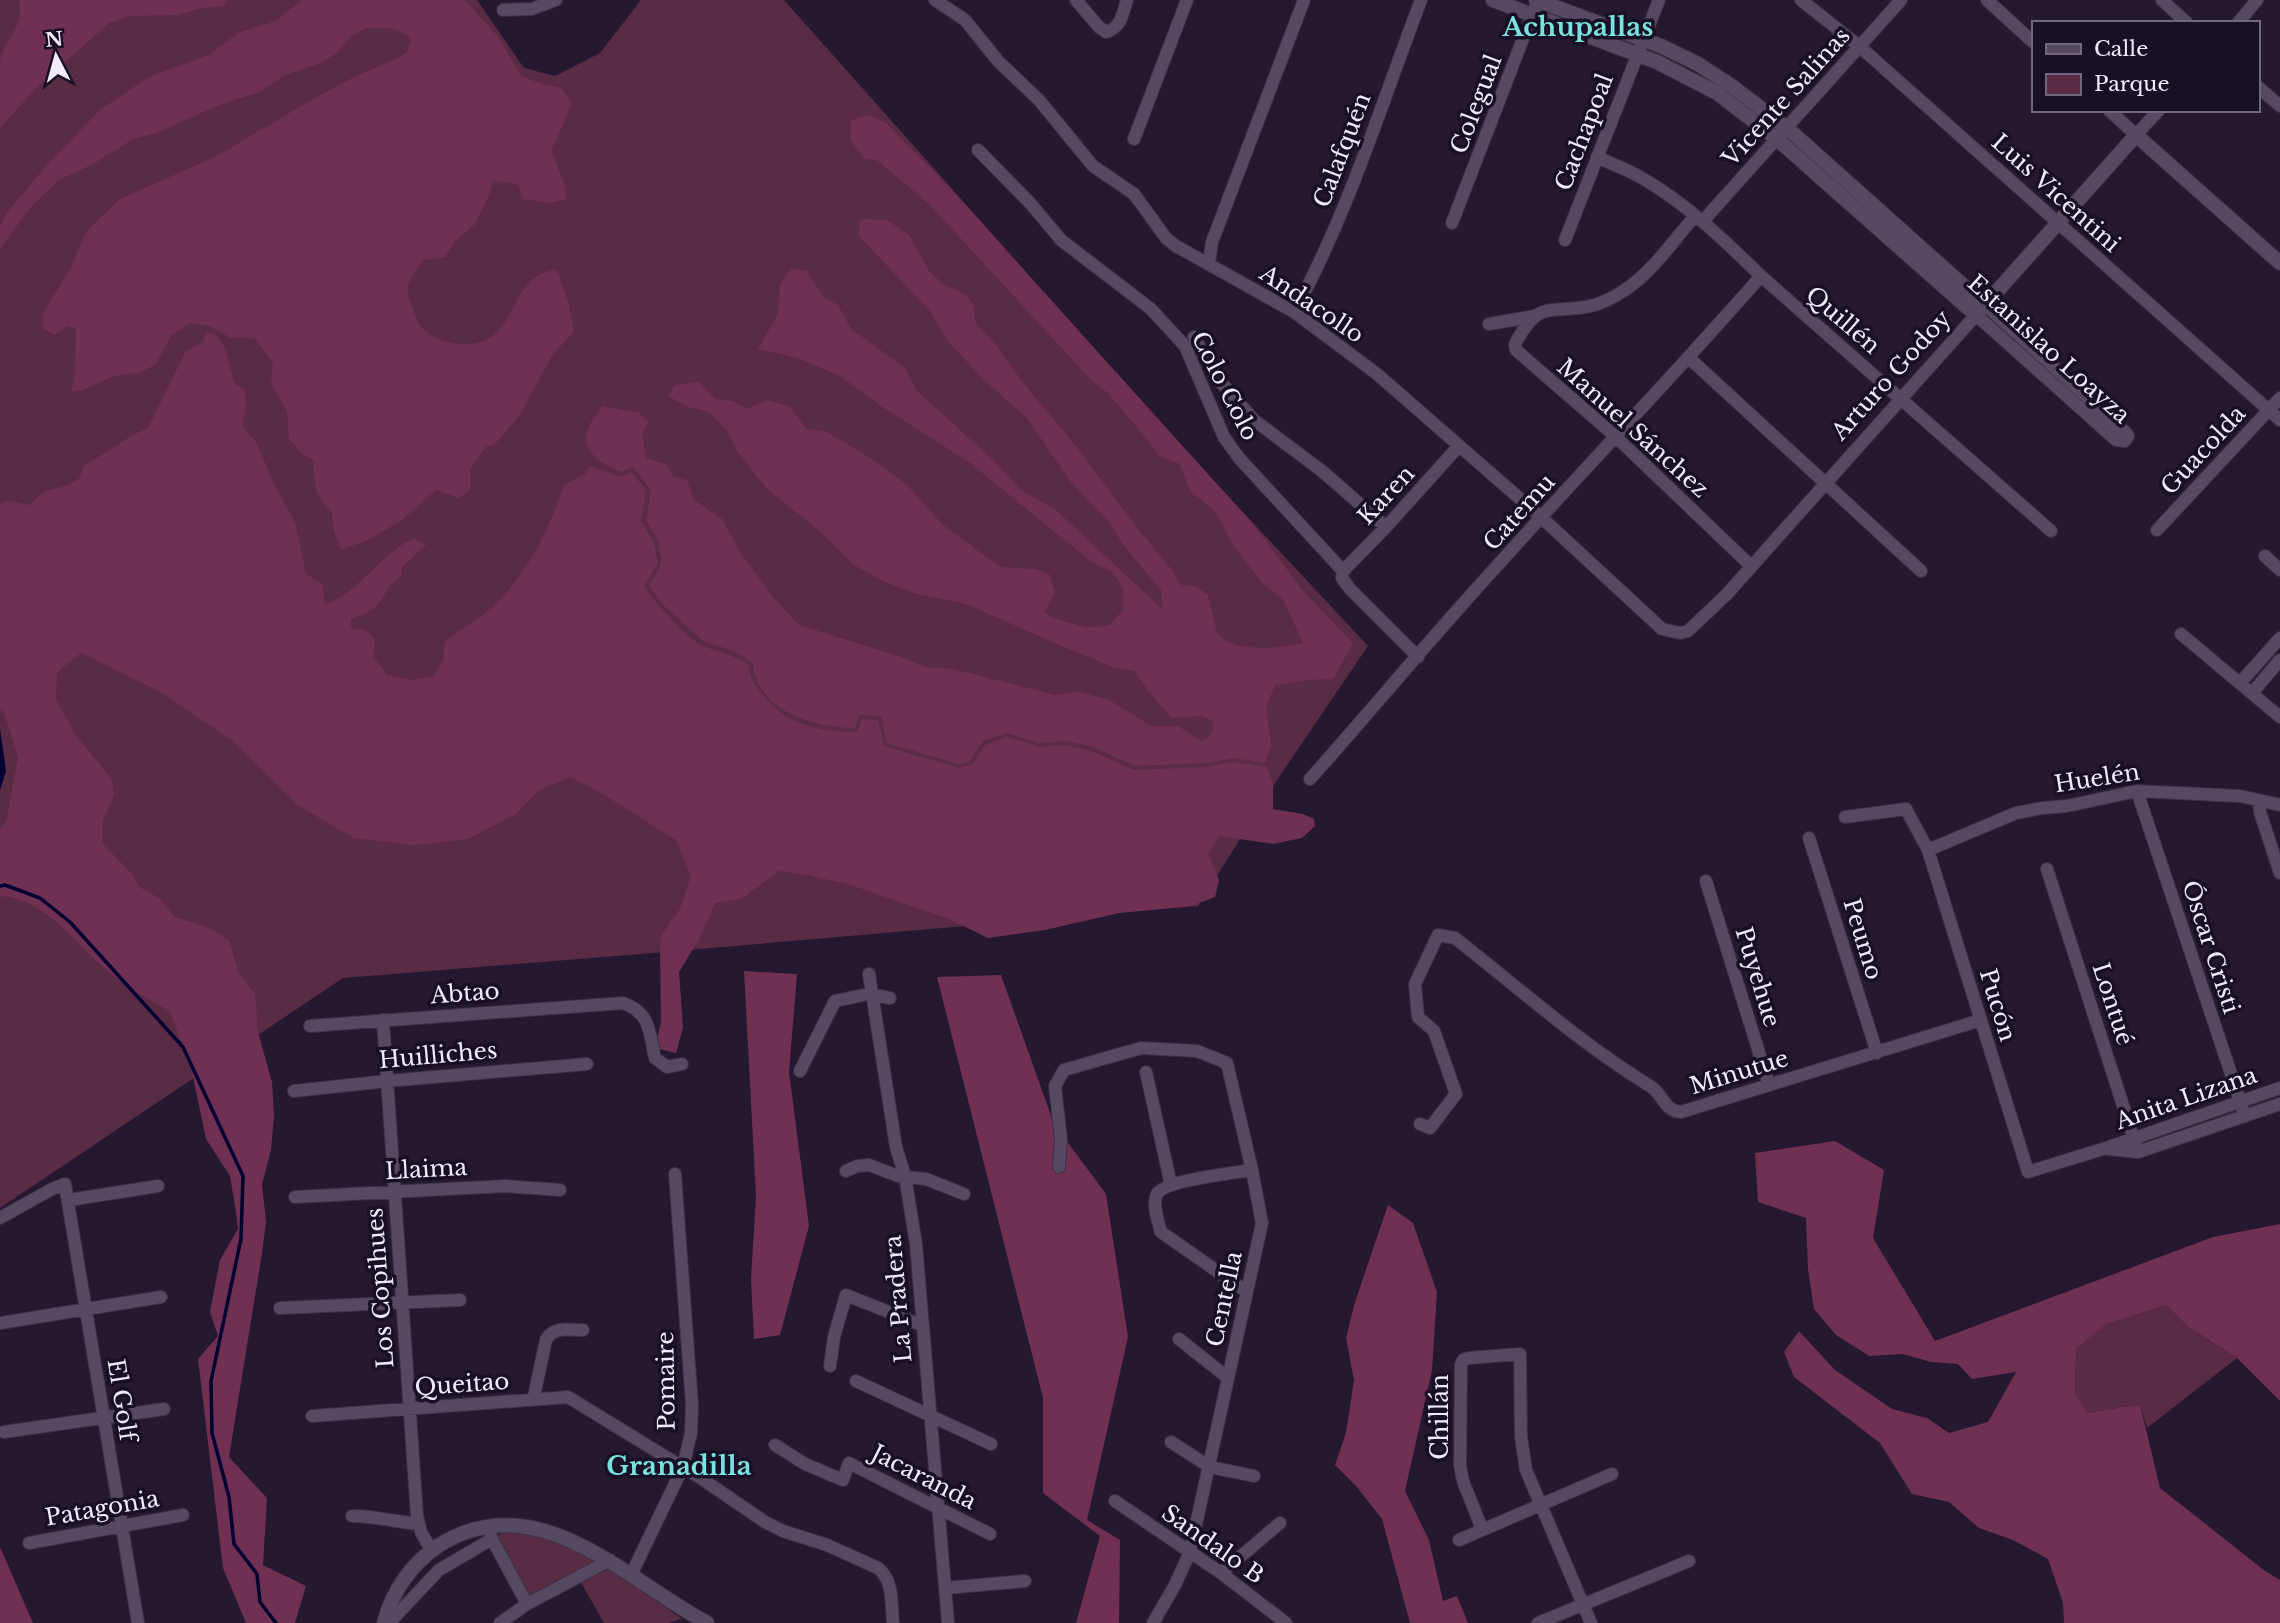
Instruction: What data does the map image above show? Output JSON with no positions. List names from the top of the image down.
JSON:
{
  "streets": {
    "street": [
      "Vicente Salinas",
      "Colegual",
      "Cachapoal",
      "Calafquén",
      "Luis Vicentini",
      "Andacollo",
      "Quillén",
      "Estanislao Loayza",
      "Arturo Godoy",
      "Colo Colo",
      "Manuel Sánchez",
      "Guacolda",
      "Karen",
      "Catemu",
      "Huelén",
      "Peumo",
      "Óscar Cristi",
      "Puyehue",
      "Abtao",
      "Lontué",
      "Pucón",
      "Huilliches",
      "Minutue",
      "Anita Lizana",
      "Llaima",
      "Los Copihues",
      "La Pradera",
      "Centella",
      "Pomaire",
      "Queitao",
      "El Golf",
      "Chillán",
      "Jacaranda",
      "Patagonia",
      "Sandalo B"
    ]
  },
  "crossings": [
    ["Vicente Salinas", "Luis Vicentini"],
    ["Vicente Salinas", "Quillén"],
    ["Vicente Salinas", "Estanislao Loayza"],
    ["Vicente Salinas", "Manuel Sánchez"],
    ["Colegual", "Estanislao Loayza"],
    ["Cachapoal", "Quillén"],
    ["Cachapoal", "Estanislao Loayza"],
    ["Calafquén", "Andacollo"],
    ["Luis Vicentini", "Arturo Godoy"],
    ["Luis Vicentini", "Guacolda"],
    ["Andacollo", "Arturo Godoy"],
    ["Andacollo", "Karen"],
    ["Andacollo", "Catemu"],
    ["Quillén", "Arturo Godoy"],
    ["Quillén", "Catemu"],
    ["Estanislao Loayza", "Arturo Godoy"],
    ["Arturo Godoy", "Manuel Sánchez"],
    ["Colo Colo", "Karen"],
    ["Colo Colo", "Catemu"],
    ["Manuel Sánchez", "Catemu"],
    ["Huelén", "Óscar Cristi"],
    ["Huelén", "Pucón"],
    ["Peumo", "Minutue"],
    ["Óscar Cristi", "Anita Lizana"],
    ["Puyehue", "Minutue"],
    ["Abtao", "Los Copihues"],
    ["Lontué", "Anita Lizana"],
    ["Pucón", "Minutue"],
    ["Pucón", "Anita Lizana"],
    ["Huilliches", "Los Copihues"],
    ["Llaima", "Los Copihues"],
    ["Los Copihues", "Queitao"],
    ["La Pradera", "Jacaranda"],
    ["Centella", "Sandalo B"],
    ["Pomaire", "Queitao"],
    ["El Golf", "Patagonia"]
  ],
  "districts": ["Achupallas", "Granadilla"],
  "legend": ["Calle", "Parque"],
  "north": "top"
}
